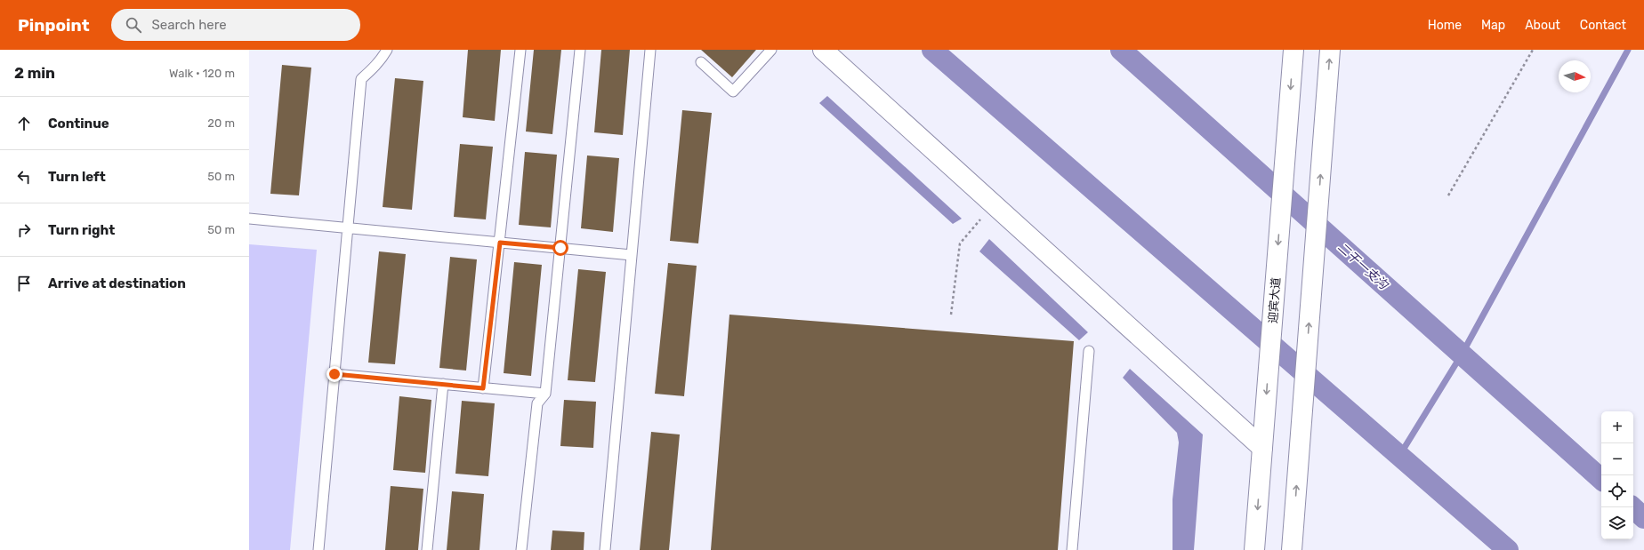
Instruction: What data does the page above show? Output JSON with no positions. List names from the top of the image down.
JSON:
{
  "streets": {
    "main road": ["迎宾大道"]
  },
  "water": ["二干一支沟"],
  "north": "right",
  "page": {
    "header": "Pinpoint",
    "search": "Search here",
    "nav": [
      "Home",
      "Map",
      "About",
      "Contact"
    ],
    "heading": ["2 min", "Walk · 120 m"],
    "list": [
      ["Continue", "20 m"],
      ["Turn left", "50 m"],
      ["Turn right", "50 m"],
      "Arrive at destination"
    ],
    "map_buttons": ["+", "−"]
  }
}
